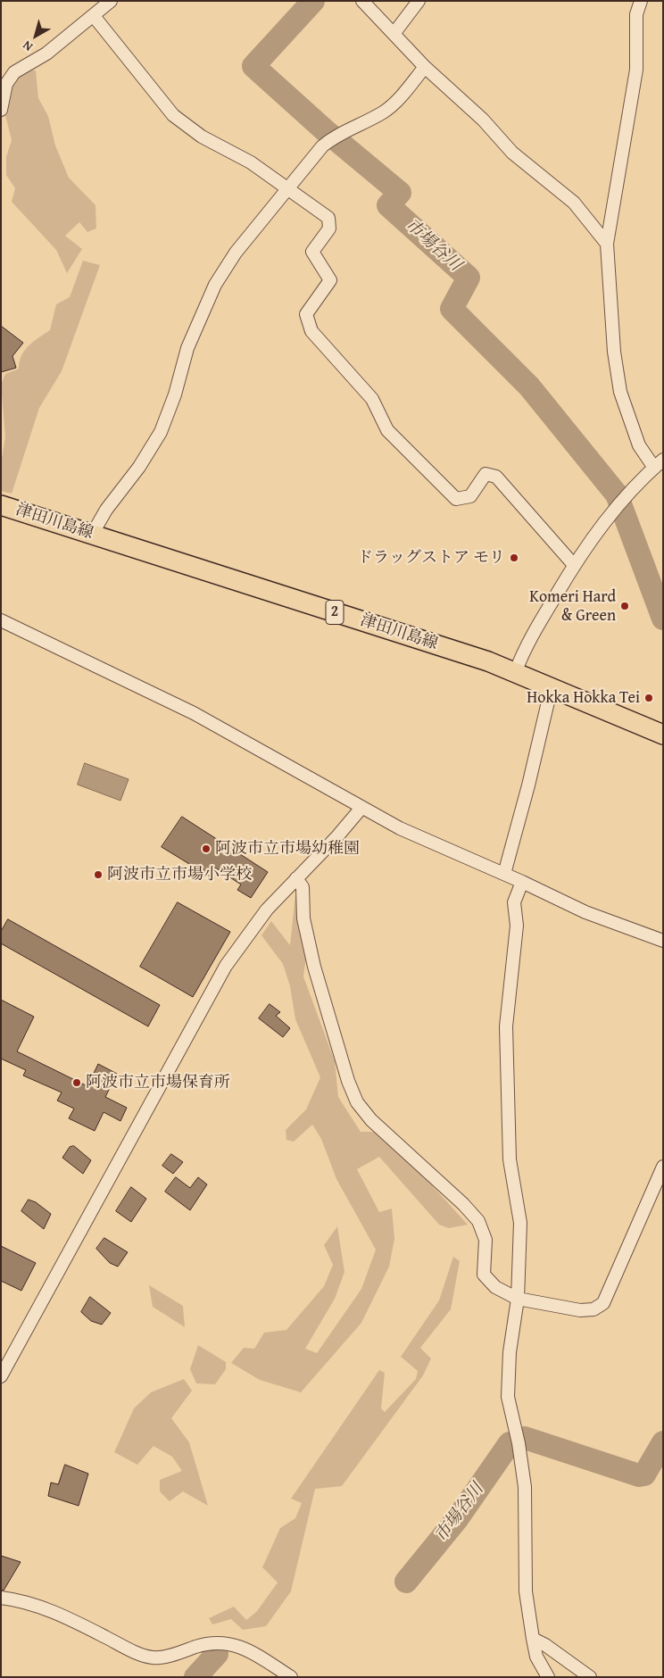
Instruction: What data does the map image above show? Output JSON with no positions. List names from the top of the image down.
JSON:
{
  "streets": {
    "main road": ["津田川島線", "2"]
  },
  "water": ["市場谷川"],
  "places": [
    "ドラッグストア モリ",
    "Komeri Hard & Green",
    "Hokka Hokka Tei",
    "阿波市立市場幼稚園",
    "阿波市立市場小学校",
    "阿波市立市場保育所"
  ],
  "north": "bottom left"
}
